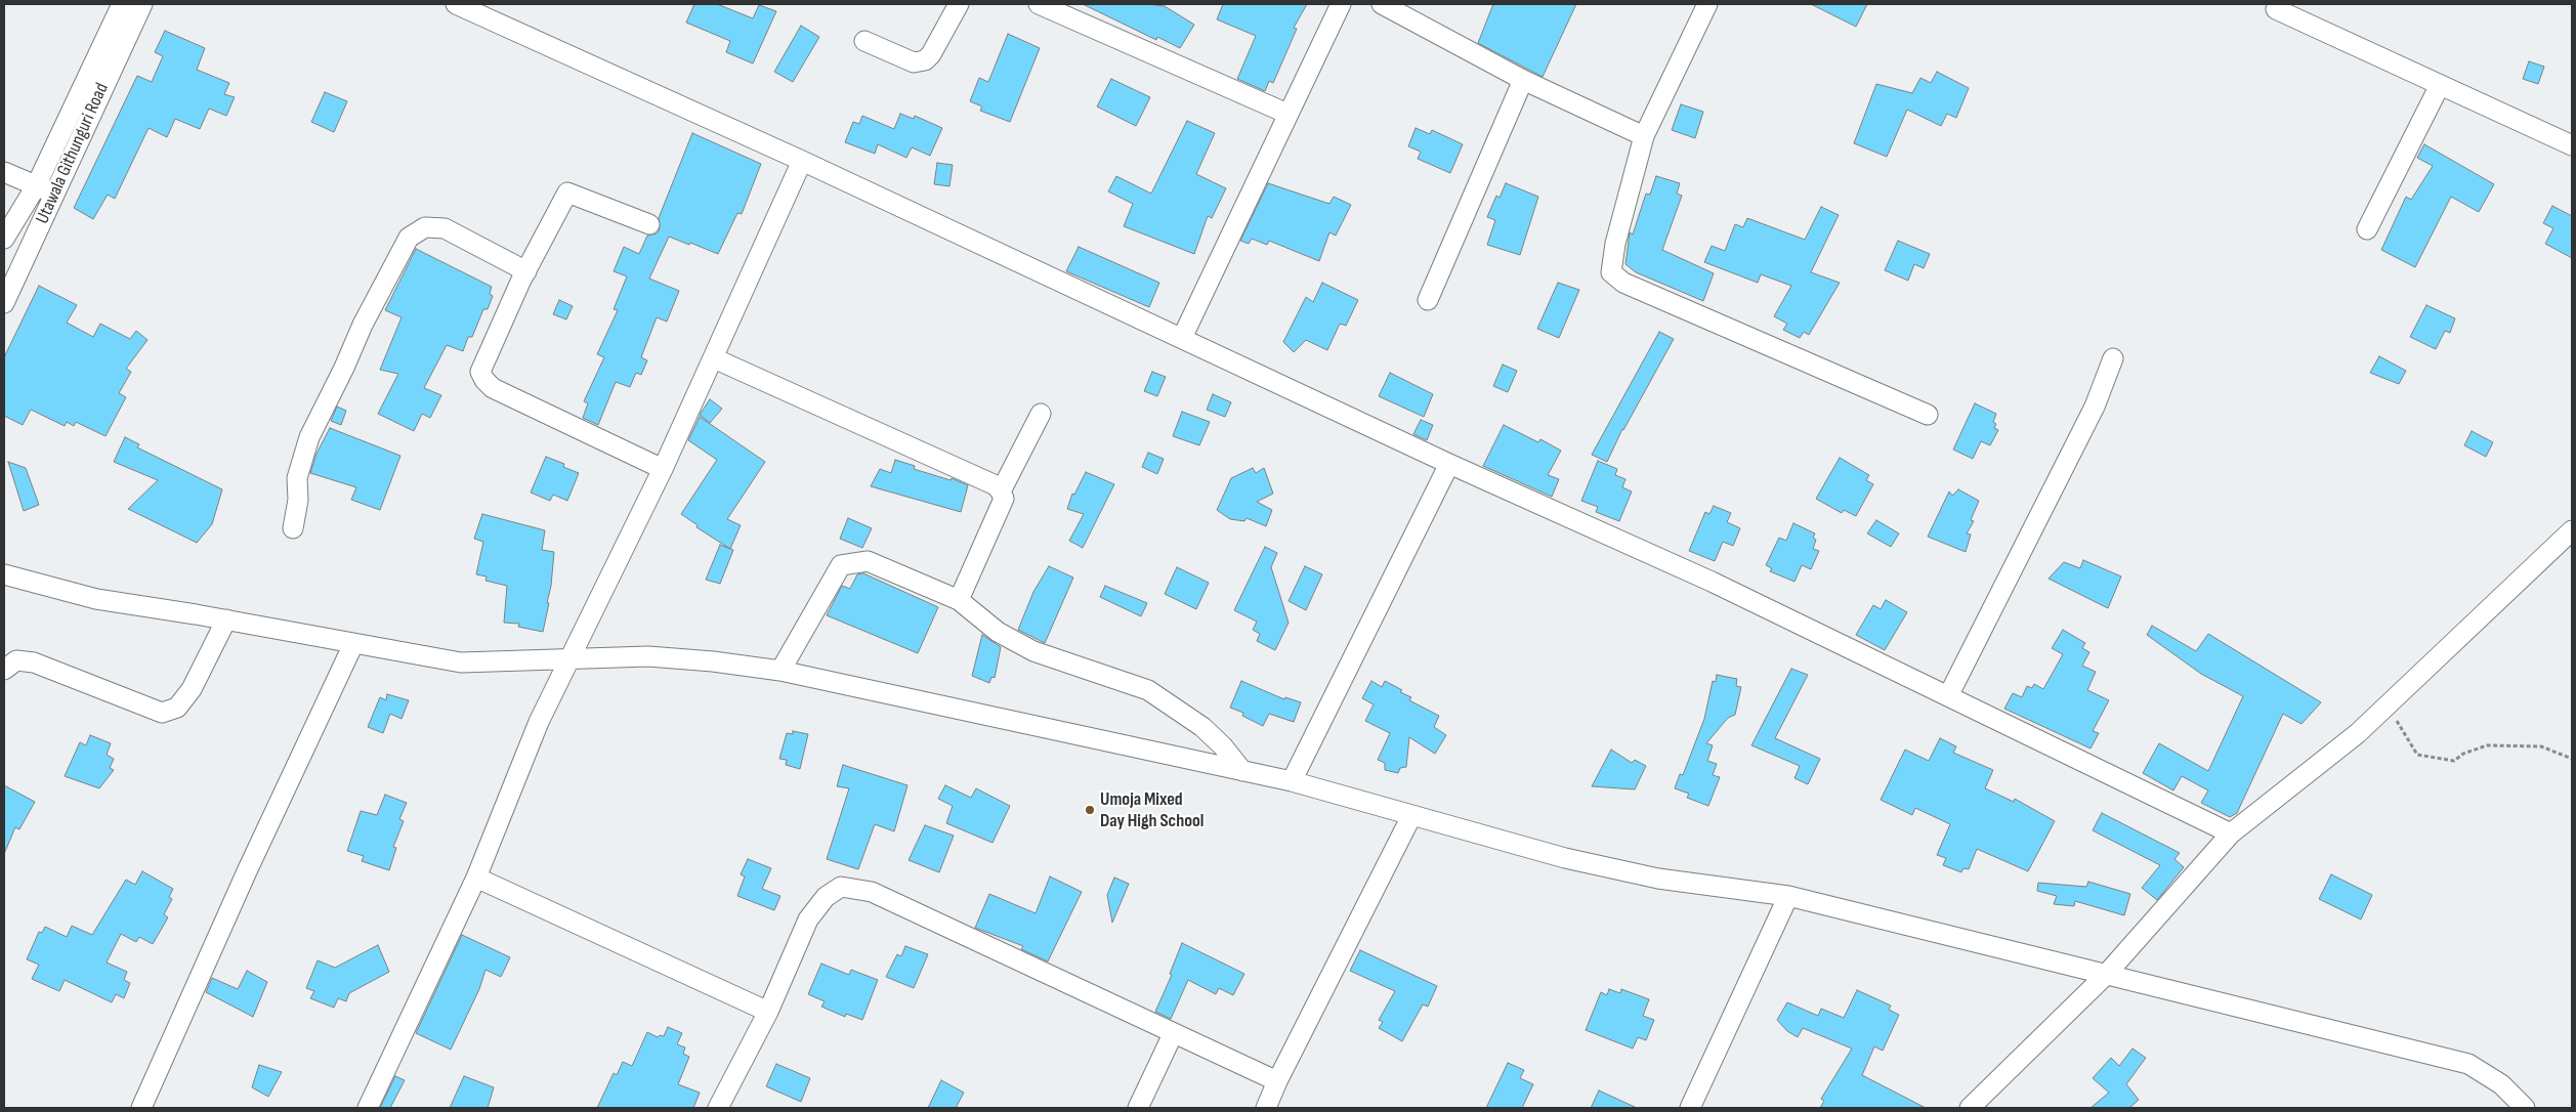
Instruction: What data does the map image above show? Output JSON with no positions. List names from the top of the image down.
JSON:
{
  "streets": {
    "street": ["Utawala Githunguri Road"]
  },
  "places": ["Umoja Mixed Day High School"]
}
